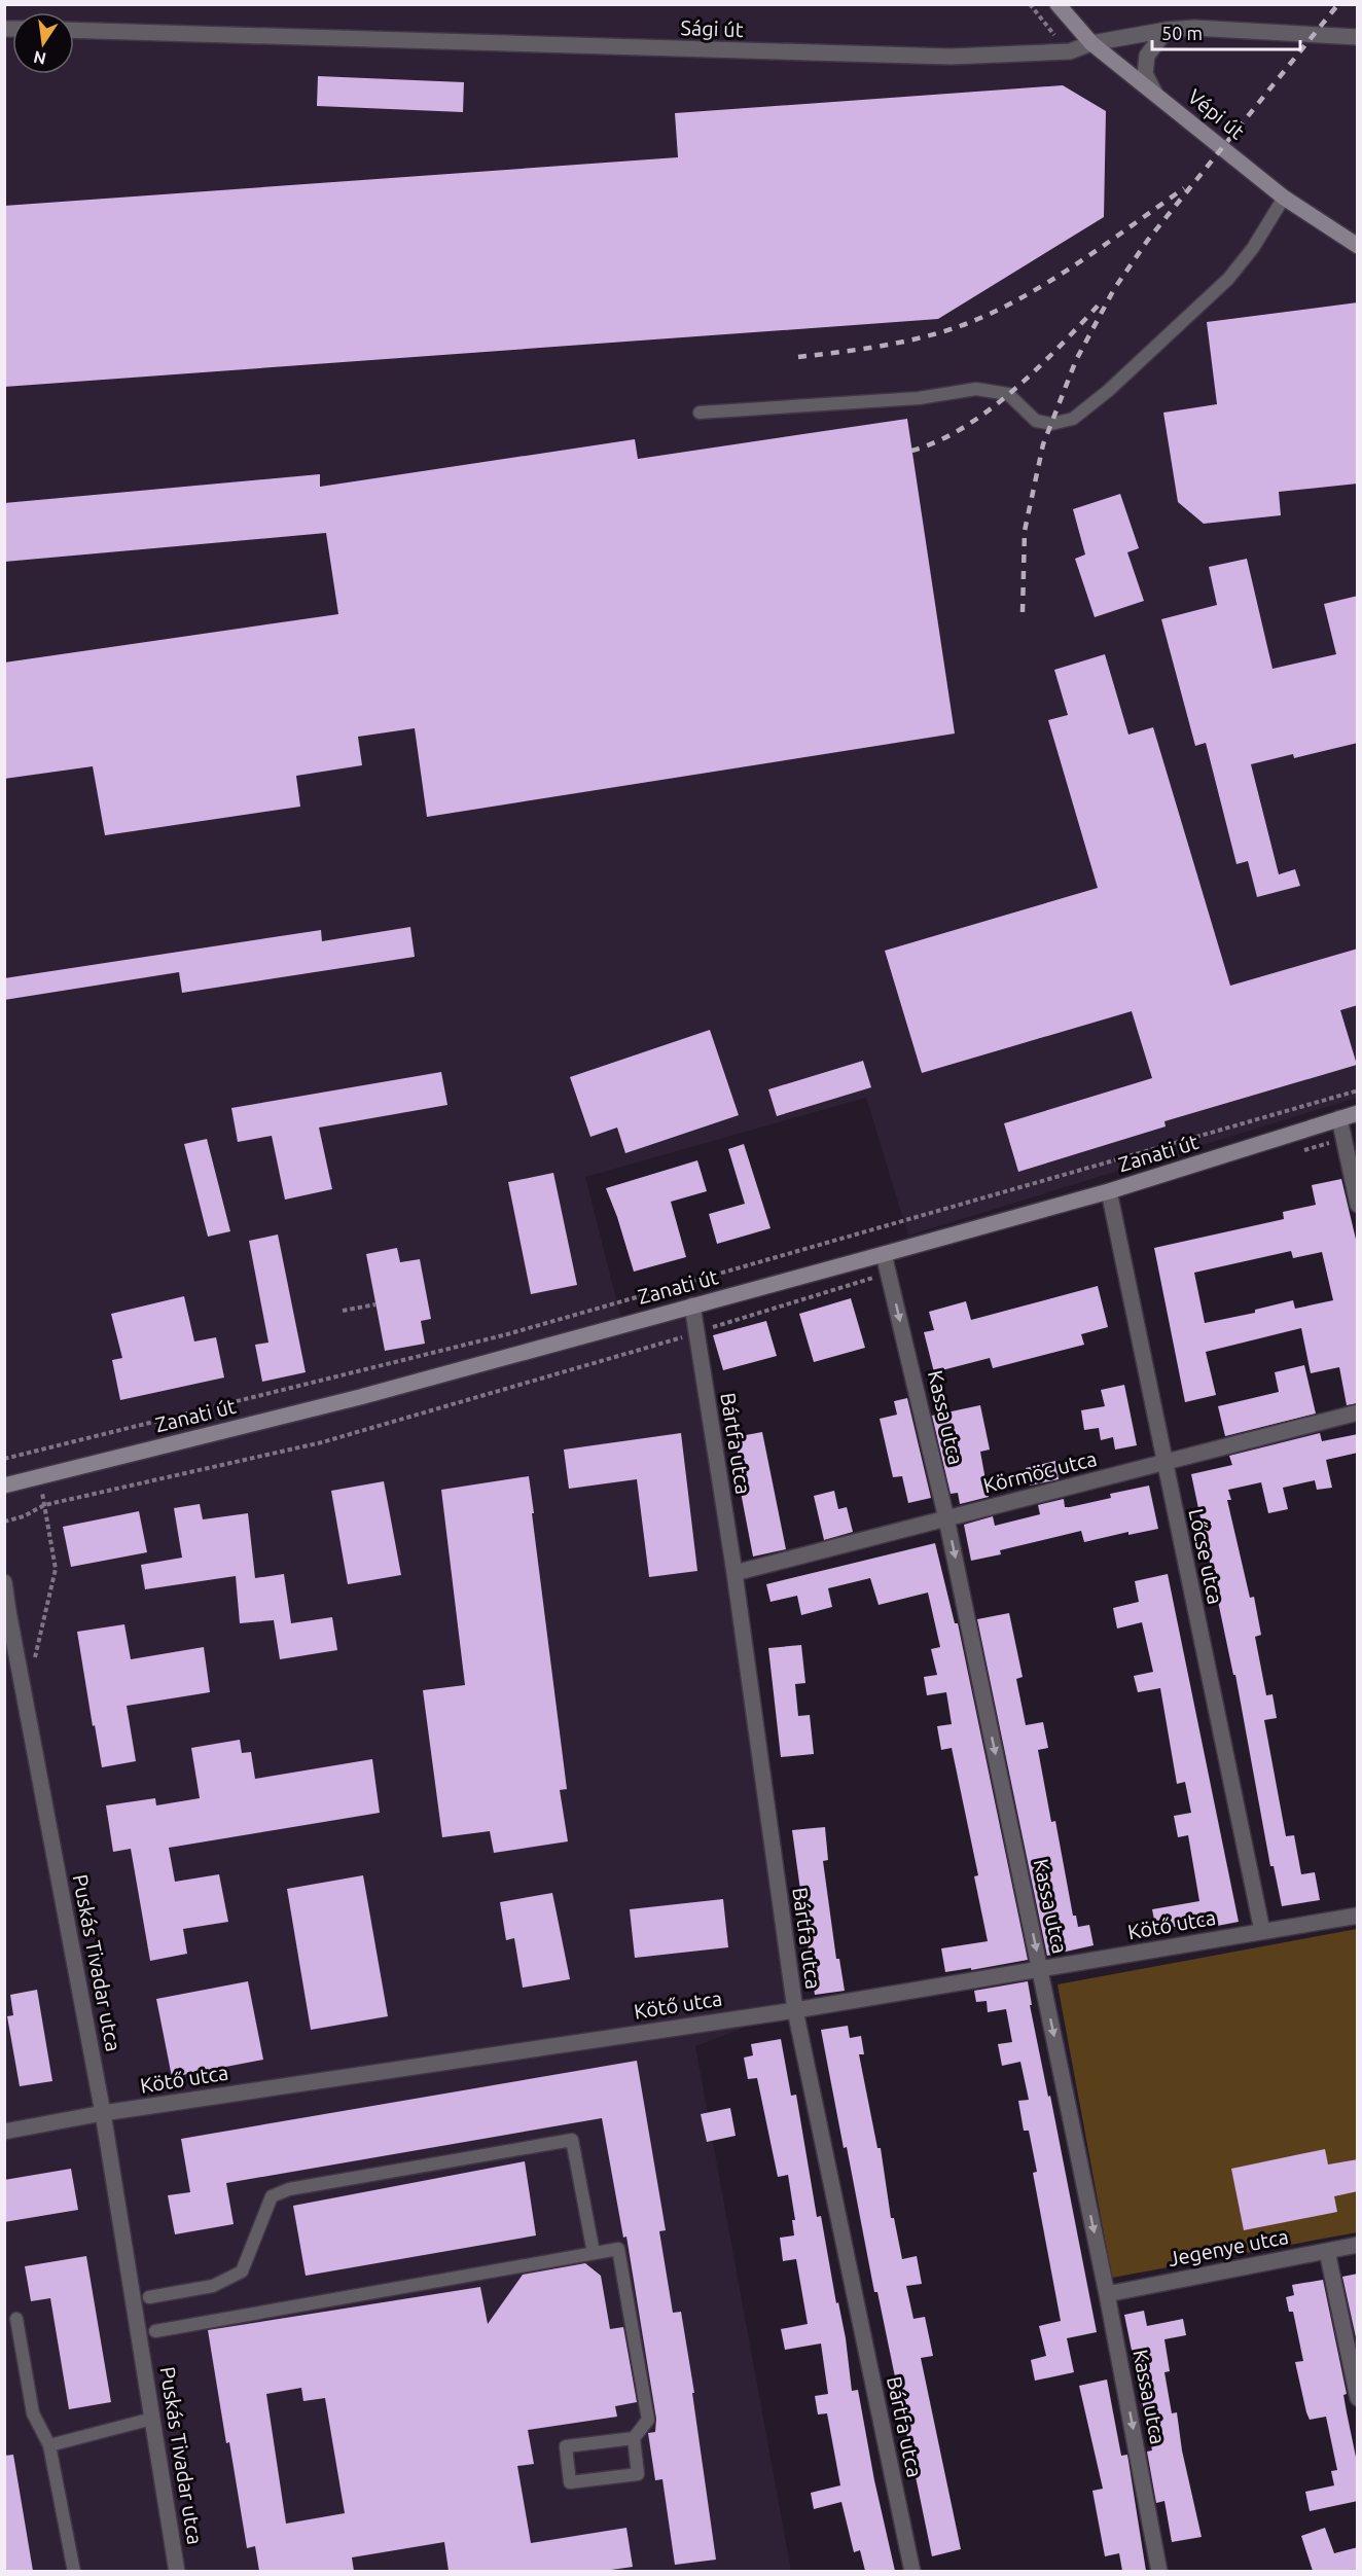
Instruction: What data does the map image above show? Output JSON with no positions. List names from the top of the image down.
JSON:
{
  "streets": {
    "street": [
      "Sági út",
      "Vépi út",
      "Zanati út",
      "Kassa utca",
      "Bártfa utca",
      "Körmöc utca",
      "Lőcse utca",
      "Kötő utca",
      "Puskás Tivadar utca",
      "Jegenye utca"
    ]
  },
  "crossings": [
    ["Sági út", "Vépi út"],
    ["Zanati út", "Kassa utca"],
    ["Zanati út", "Bártfa utca"],
    ["Zanati út", "Lőcse utca"],
    ["Kassa utca", "Körmöc utca"],
    ["Kassa utca", "Kötő utca"],
    ["Kassa utca", "Jegenye utca"],
    ["Bártfa utca", "Körmöc utca"],
    ["Bártfa utca", "Kötő utca"],
    ["Körmöc utca", "Lőcse utca"],
    ["Lőcse utca", "Kötő utca"],
    ["Kötő utca", "Puskás Tivadar utca"]
  ],
  "one_way": ["Kassa utca"],
  "scale_bar": "50 m",
  "north": "bottom"
}
